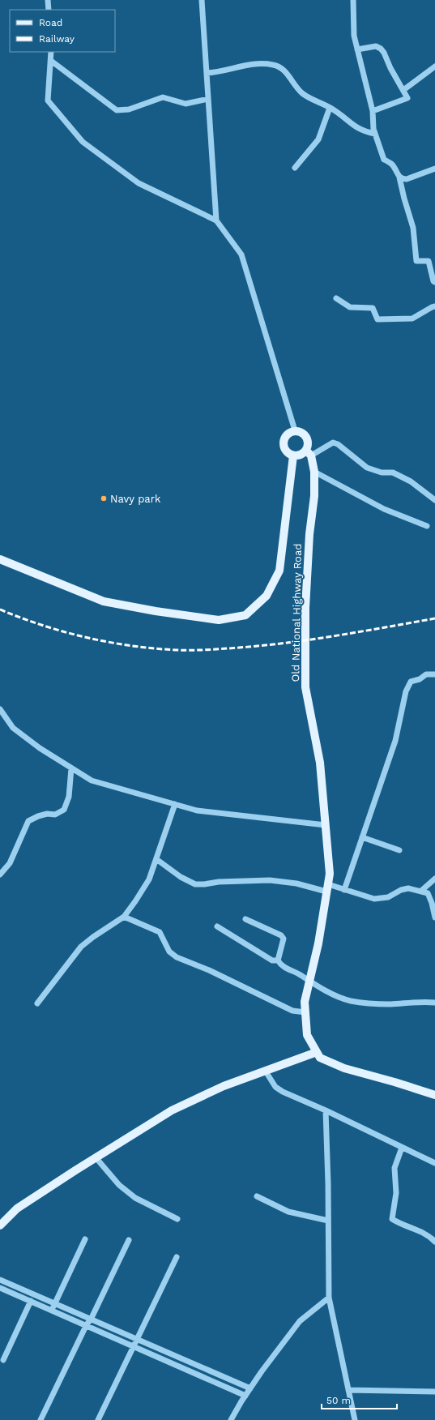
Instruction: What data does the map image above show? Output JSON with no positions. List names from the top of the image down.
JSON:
{
  "streets": {
    "main road": ["Old National Highway Road"]
  },
  "places": ["Navy park"],
  "legend": ["Road", "Railway"],
  "scale_bar": "50 m"
}
